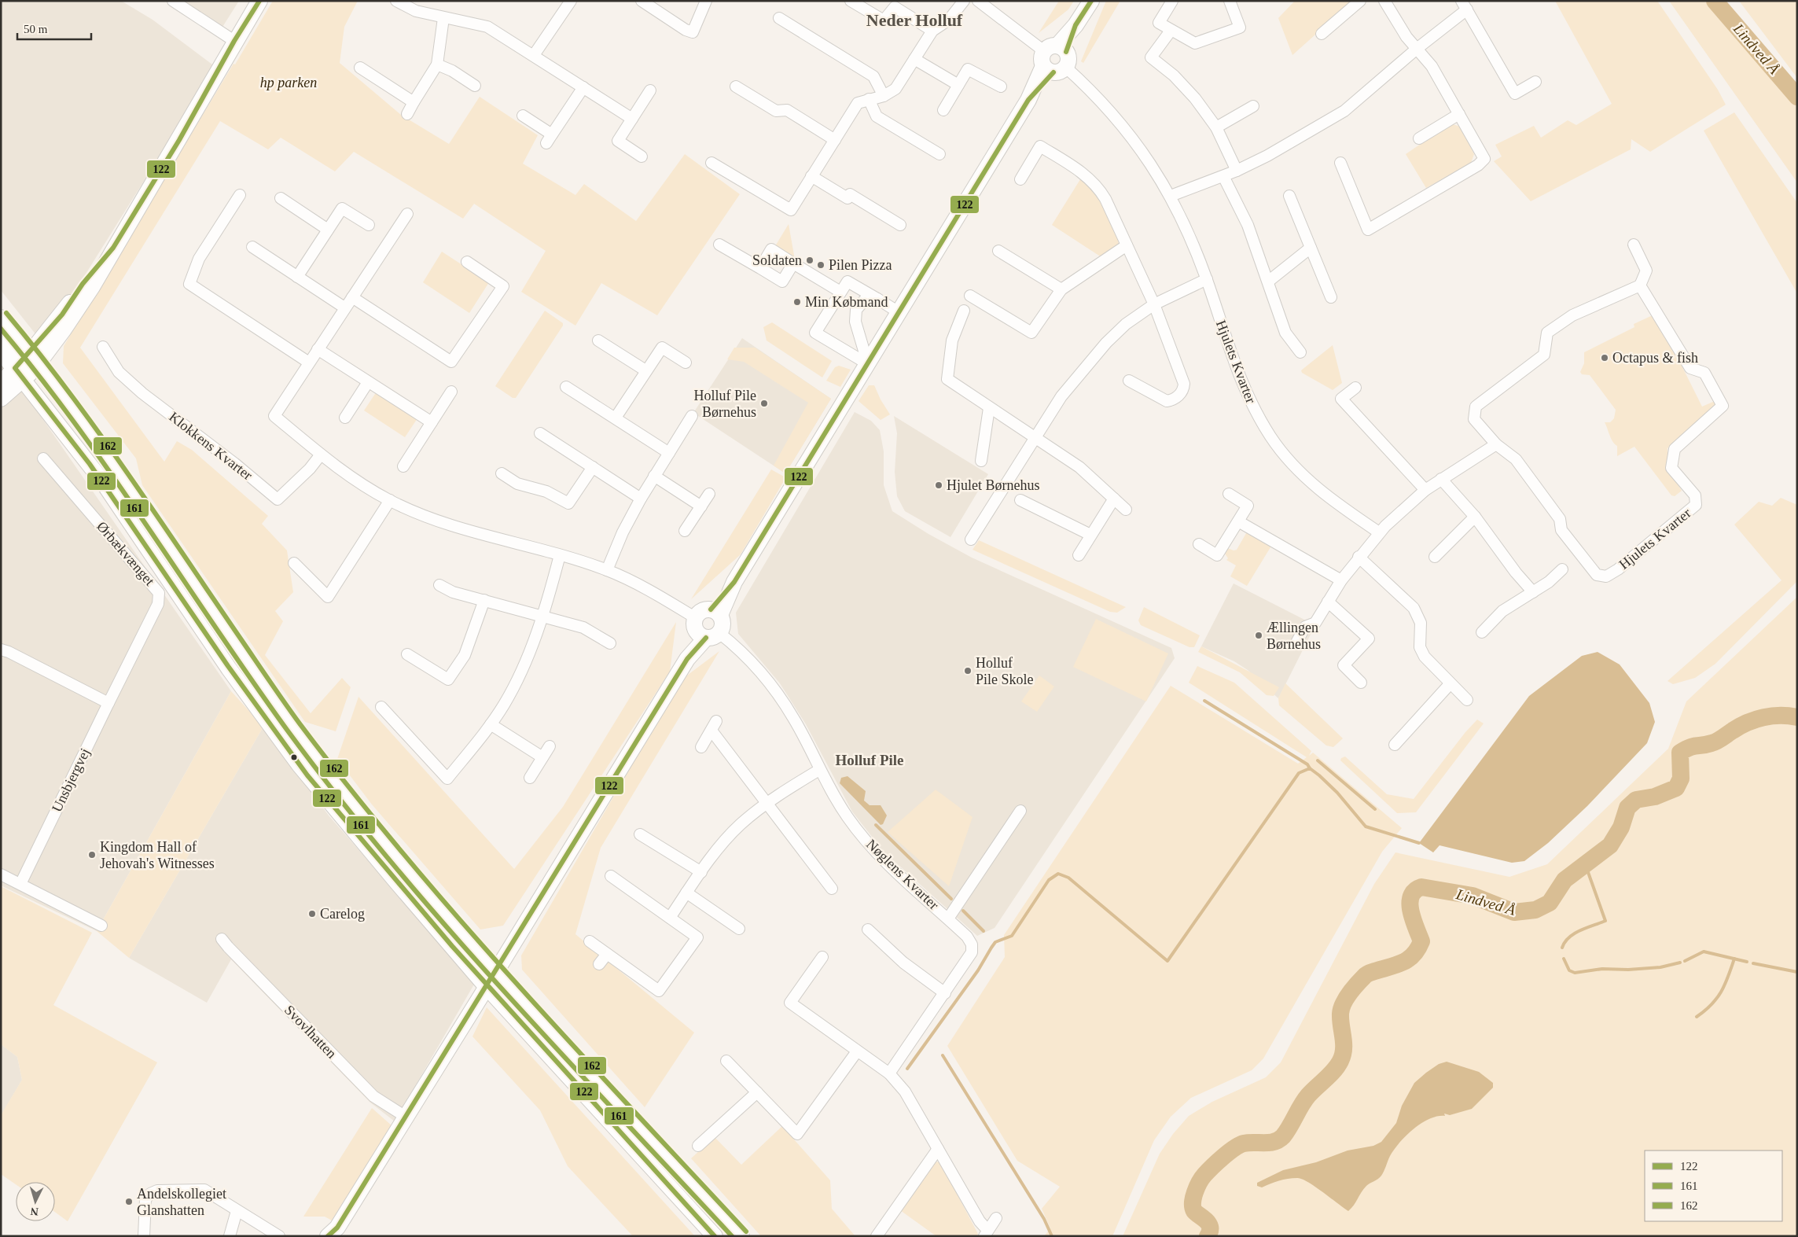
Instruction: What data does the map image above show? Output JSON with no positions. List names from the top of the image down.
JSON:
{
  "streets": {
    "street": [
      "Hjulets Kvarter",
      "Klokkens Kvarter",
      "Ørbækvænget",
      "Unsbjergvej",
      "Nøglens Kvarter",
      "Svovlhatten"
    ]
  },
  "crossings": [
    ["Ørbækvænget", "Unsbjergvej"]
  ],
  "districts": ["Neder Holluf", "Holluf Pile"],
  "water": ["Lindved Å"],
  "parks": ["hp parken"],
  "places": [
    "Soldaten",
    "Pilen Pizza",
    "Min Købmand",
    "Octapus & fish",
    "Holluf Pile Børnehus",
    "Hjulet Børnehus",
    "Ællingen Børnehus",
    "Holluf Pile Skole",
    "Kingdom Hall of Jehovah's Witnesses",
    "Carelog",
    "Andelskollegiet Glanshatten"
  ],
  "lines": ["transit line 122", "transit line 162", "transit line 161"],
  "legend": ["122", "161", "162"],
  "scale_bar": "50 m",
  "north": "bottom"
}
